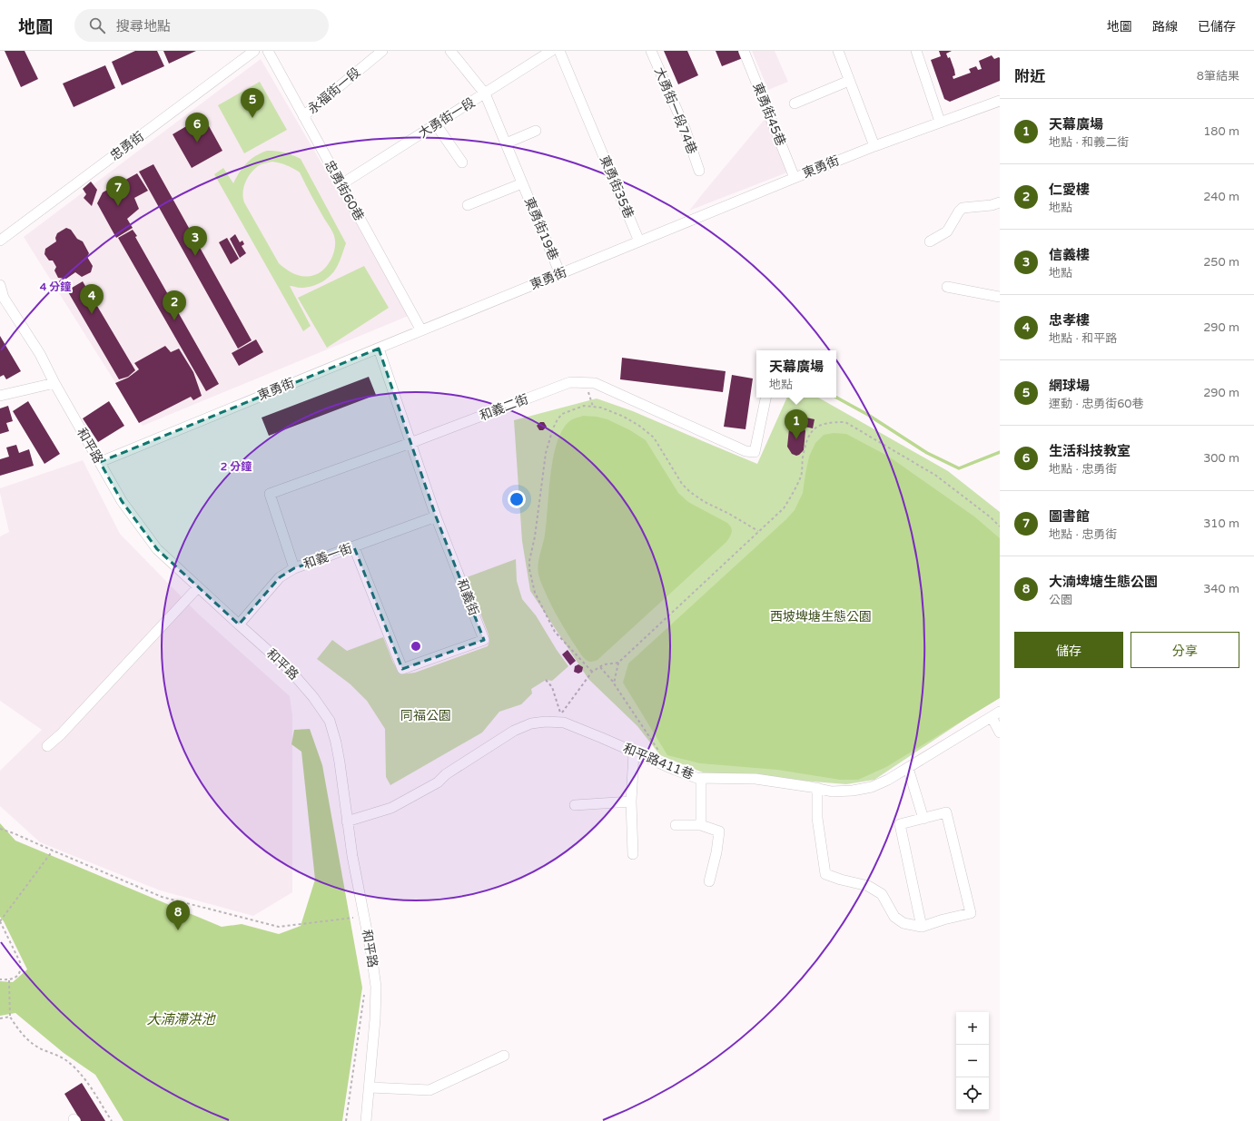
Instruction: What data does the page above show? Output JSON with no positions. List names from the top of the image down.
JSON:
{
  "streets": {
    "street": [
      "永福街一段",
      "大勇街一段74巷",
      "東勇街45巷",
      "大勇街一段",
      "忠勇街",
      "東勇街",
      "東勇街35巷",
      "忠勇街60巷",
      "東勇街19巷",
      "和義二街",
      "和平路",
      "和義一街",
      "和義街",
      "和平路411巷"
    ]
  },
  "crossings": [
    ["永福街一段", "忠勇街60巷"],
    ["東勇街45巷", "東勇街"],
    ["大勇街一段", "忠勇街60巷"],
    ["大勇街一段", "東勇街19巷"],
    ["東勇街", "東勇街35巷"],
    ["東勇街", "忠勇街60巷"],
    ["東勇街", "東勇街19巷"],
    ["東勇街", "和平路"],
    ["東勇街", "和義街"],
    ["和義二街", "和義一街"],
    ["和義二街", "和義街"],
    ["和平路", "和義一街"],
    ["和平路", "和平路411巷"],
    ["和義一街", "和義街"]
  ],
  "water": ["大湳滯洪池"],
  "parks": ["西坡埤塘生態公園", "同福公園"],
  "page": {
    "header": "地圖",
    "search": "搜尋地點",
    "nav": ["地圖", "路線", "已儲存"],
    "heading": ["附近", "8筆結果"],
    "pins": [
      "5",
      "6",
      "7",
      "3",
      "4",
      "2",
      "1",
      "8"
    ],
    "list": [
      {
        "mark": "1",
        "name": "天幕廣場",
        "note": "地點 · 和義二街",
        "value": "180 m"
      },
      {
        "mark": "2",
        "name": "仁愛樓",
        "note": "地點",
        "value": "240 m"
      },
      {
        "mark": "3",
        "name": "信義樓",
        "note": "地點",
        "value": "250 m"
      },
      {
        "mark": "4",
        "name": "忠孝樓",
        "note": "地點 · 和平路",
        "value": "290 m"
      },
      {
        "mark": "5",
        "name": "網球場",
        "note": "運動 · 忠勇街60巷",
        "value": "290 m"
      },
      {
        "mark": "6",
        "name": "生活科技教室",
        "note": "地點 · 忠勇街",
        "value": "300 m"
      },
      {
        "mark": "7",
        "name": "圖書館",
        "note": "地點 · 忠勇街",
        "value": "310 m"
      },
      {
        "mark": "8",
        "name": "大湳埤塘生態公園",
        "note": "公園",
        "value": "340 m"
      }
    ],
    "popup": ["天幕廣場", "地點"],
    "buttons": ["儲存", "分享"],
    "map_buttons": ["+", "−"]
  },
  "rings": ["4 分鐘", "2 分鐘"]
}
